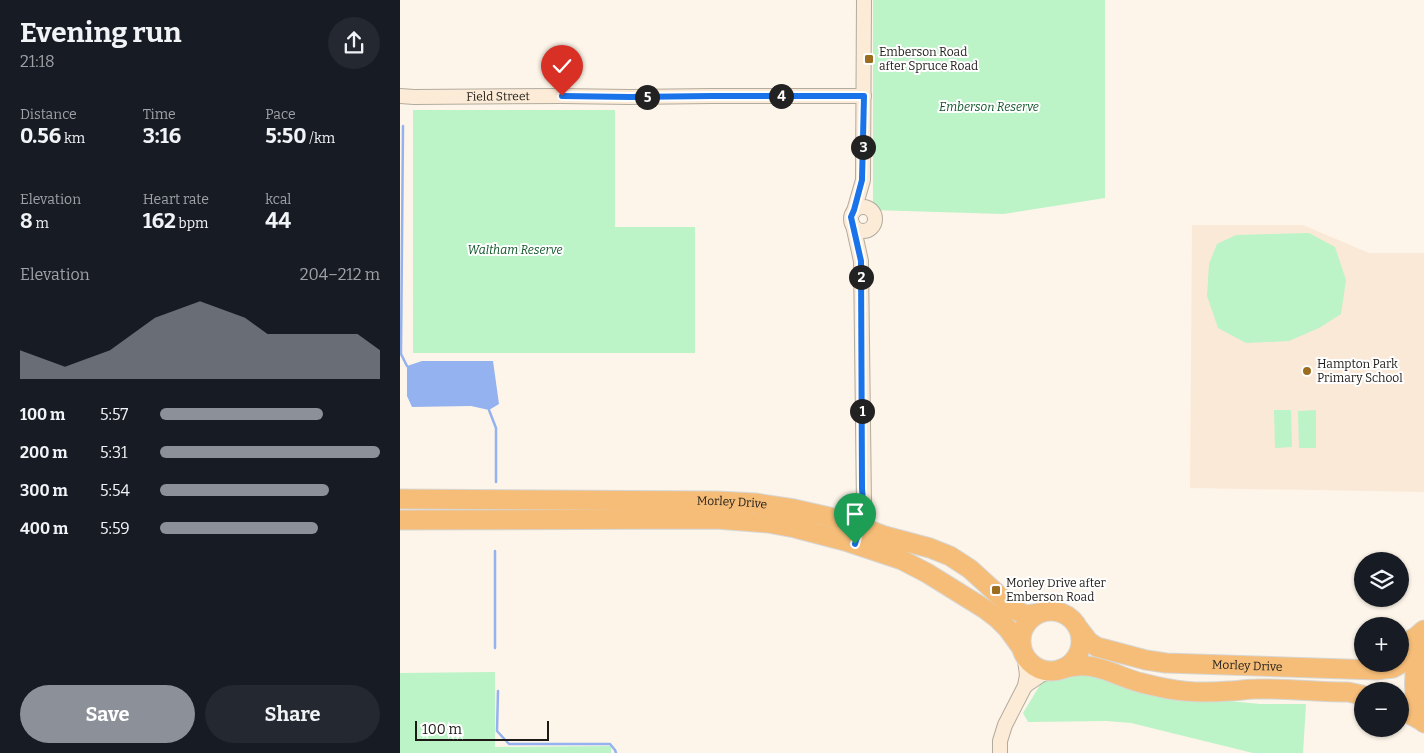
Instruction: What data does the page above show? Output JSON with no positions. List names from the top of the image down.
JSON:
{
  "streets": {
    "highway": ["Morley Drive"],
    "street": ["Field Street"]
  },
  "parks": ["Emberson Reserve", "Waltham Reserve"],
  "places": {
    "transit": ["Emberson Road after Spruce Road", "Morley Drive after Emberson Road"],
    "other": ["Hampton Park Primary School"]
  },
  "scale_bar": "100 m",
  "page": {
    "heading": ["Evening run", "21:18"],
    "pins": [
      "4",
      "5",
      "3",
      "2",
      "1"
    ],
    "stats": [
      ["Distance", "0.56 km"],
      ["Time", "3:16"],
      ["Pace", "5:50 /km"],
      ["Elevation", "8 m"],
      ["Heart rate", "162 bpm"],
      ["kcal", "44"]
    ],
    "chart": ["Elevation", "204–212 m"],
    "list": [
      {
        "name": "100 m",
        "note": "5:57"
      },
      {
        "name": "200 m",
        "note": "5:31"
      },
      {
        "name": "300 m",
        "note": "5:54"
      },
      {
        "name": "400 m",
        "note": "5:59"
      }
    ],
    "map_buttons": ["+", "−"],
    "buttons": ["Save", "Share"],
    "scale": "100 m"
  }
}
